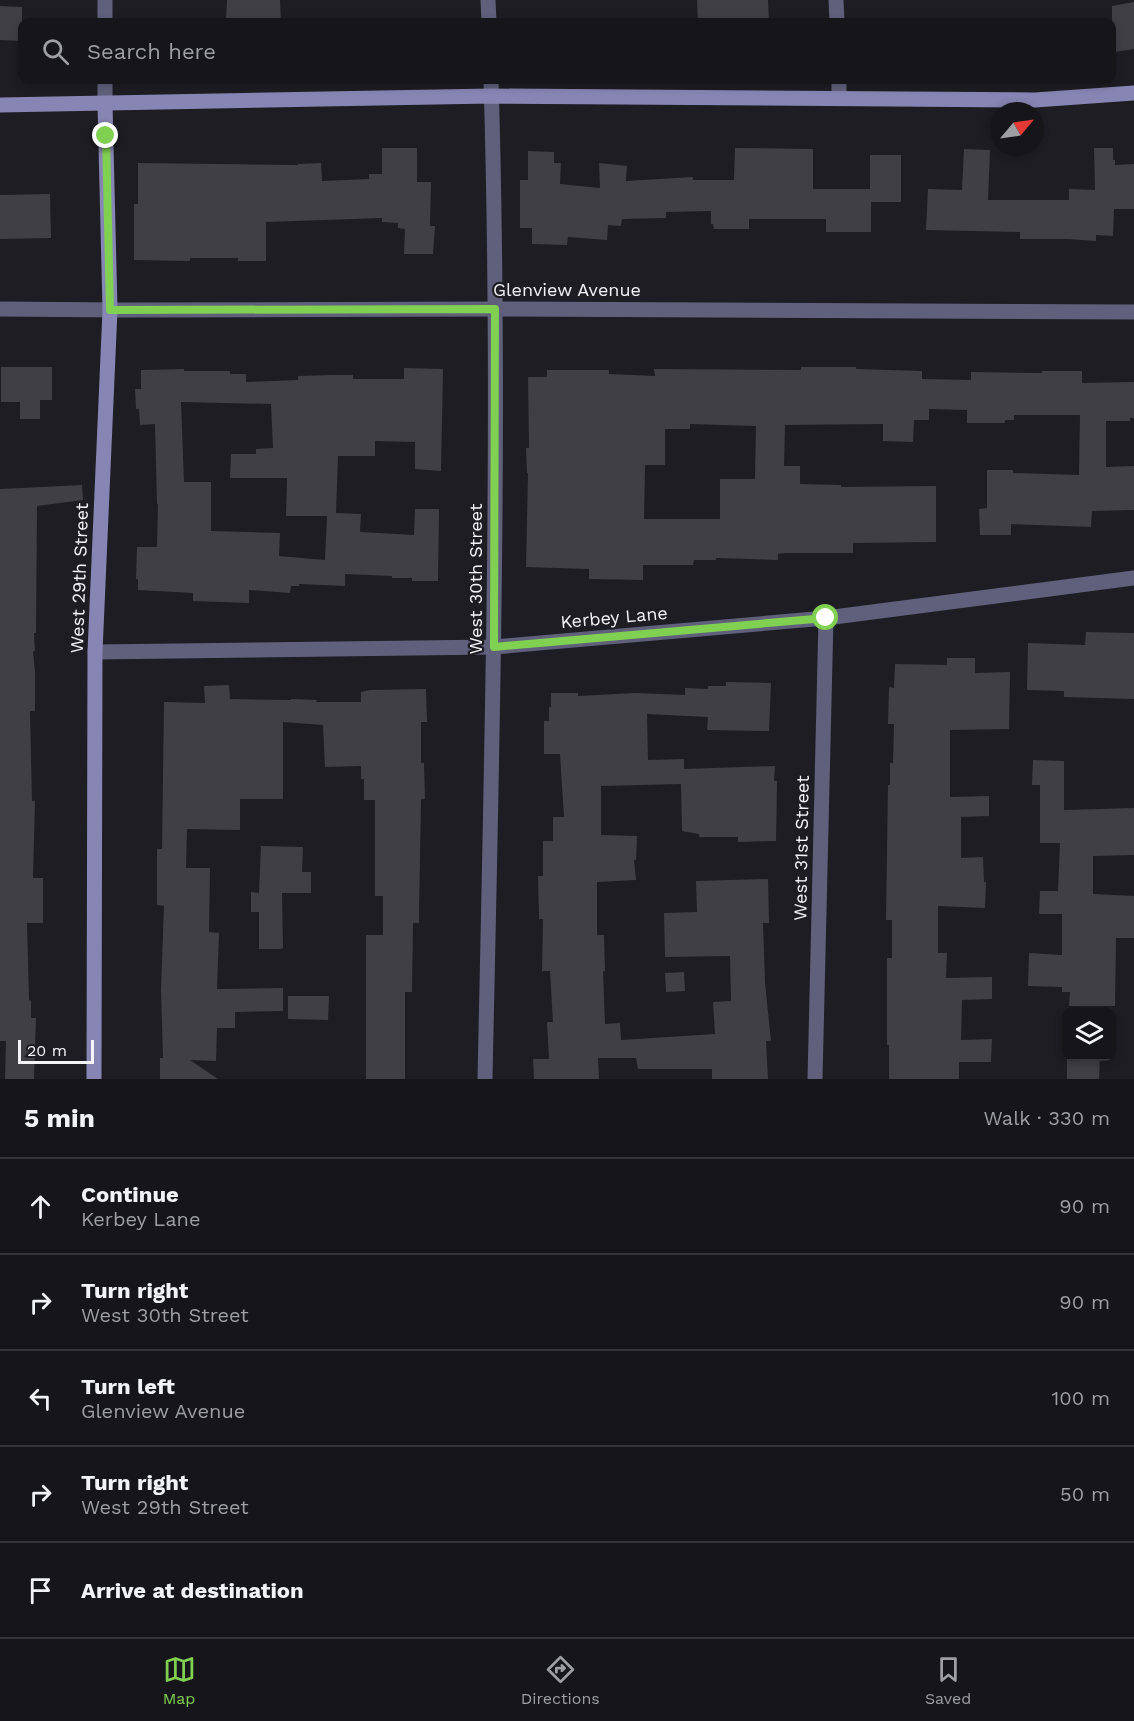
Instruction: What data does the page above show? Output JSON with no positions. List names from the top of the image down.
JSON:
{
  "streets": {
    "street": [
      "Glenview Avenue",
      "West 29th Street",
      "West 30th Street",
      "Kerbey Lane",
      "West 31st Street"
    ]
  },
  "crossings": [
    ["Glenview Avenue", "West 29th Street"],
    ["Glenview Avenue", "West 30th Street"],
    ["West 29th Street", "Kerbey Lane"],
    ["West 30th Street", "Kerbey Lane"],
    ["Kerbey Lane", "West 31st Street"]
  ],
  "scale_bar": "20 m",
  "north": "top right",
  "page": {
    "search": "Search here",
    "scale": "20 m",
    "heading": ["5 min", "Walk · 330 m"],
    "list": [
      ["Continue", "Kerbey Lane", "90 m"],
      ["Turn right", "West 30th Street", "90 m"],
      ["Turn left", "Glenview Avenue", "100 m"],
      ["Turn right", "West 29th Street", "50 m"],
      "Arrive at destination"
    ],
    "nav": ["Map", "Directions", "Saved"]
  }
}
